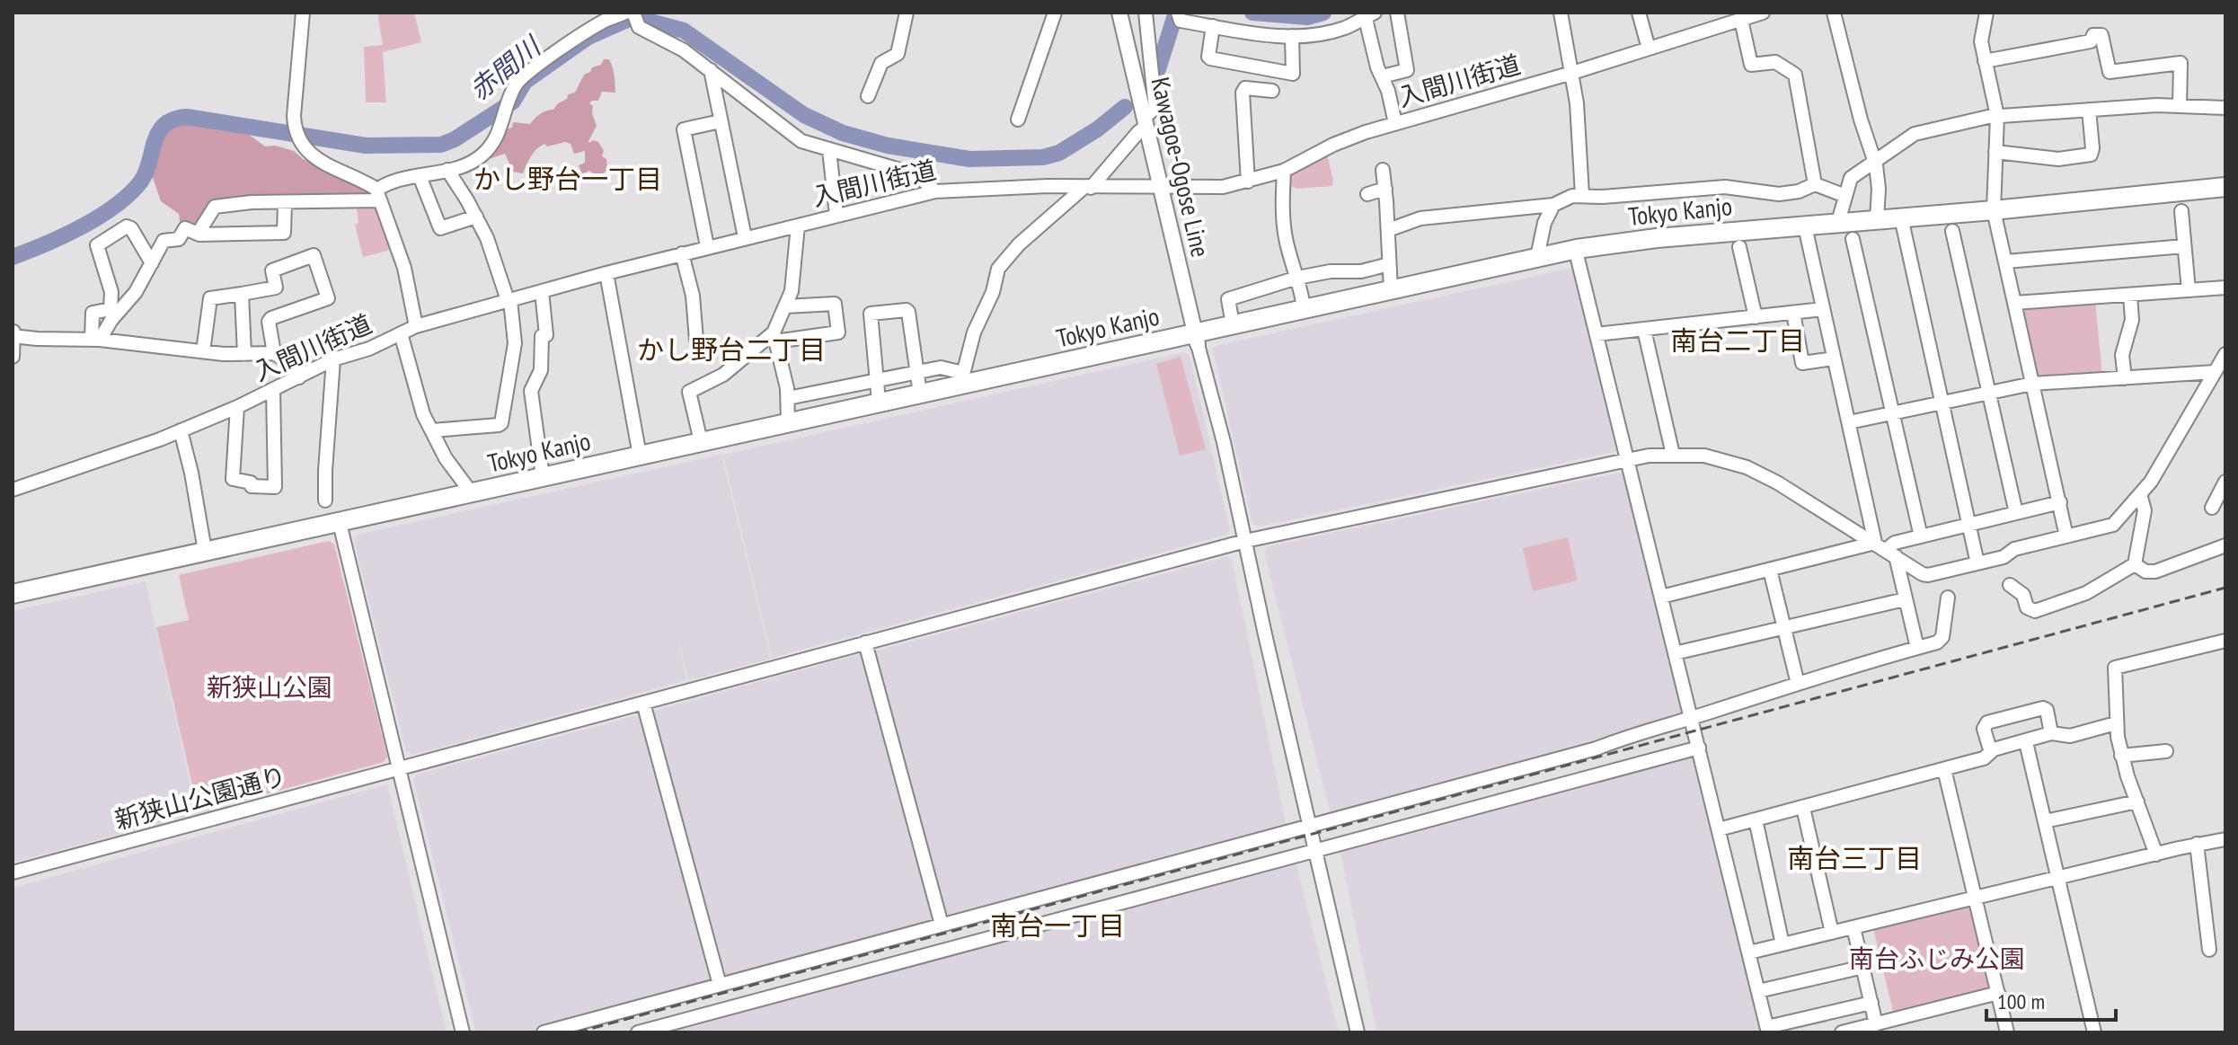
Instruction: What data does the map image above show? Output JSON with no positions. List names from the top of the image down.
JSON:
{
  "streets": {
    "highway": ["Tokyo Kanjo"],
    "main road": ["Kawagoe-Ogose Line"],
    "street": ["入間川街道", "新狭山公園通り"]
  },
  "crossings": [
    ["入間川街道", "Kawagoe-Ogose Line"],
    ["Kawagoe-Ogose Line", "Tokyo Kanjo"]
  ],
  "districts": [
    "かし野台一丁目",
    "南台二丁目",
    "かし野台二丁目",
    "南台三丁目",
    "南台一丁目"
  ],
  "water": ["赤間川"],
  "parks": ["新狭山公園", "南台ふじみ公園"],
  "scale_bar": "100 m"
}
